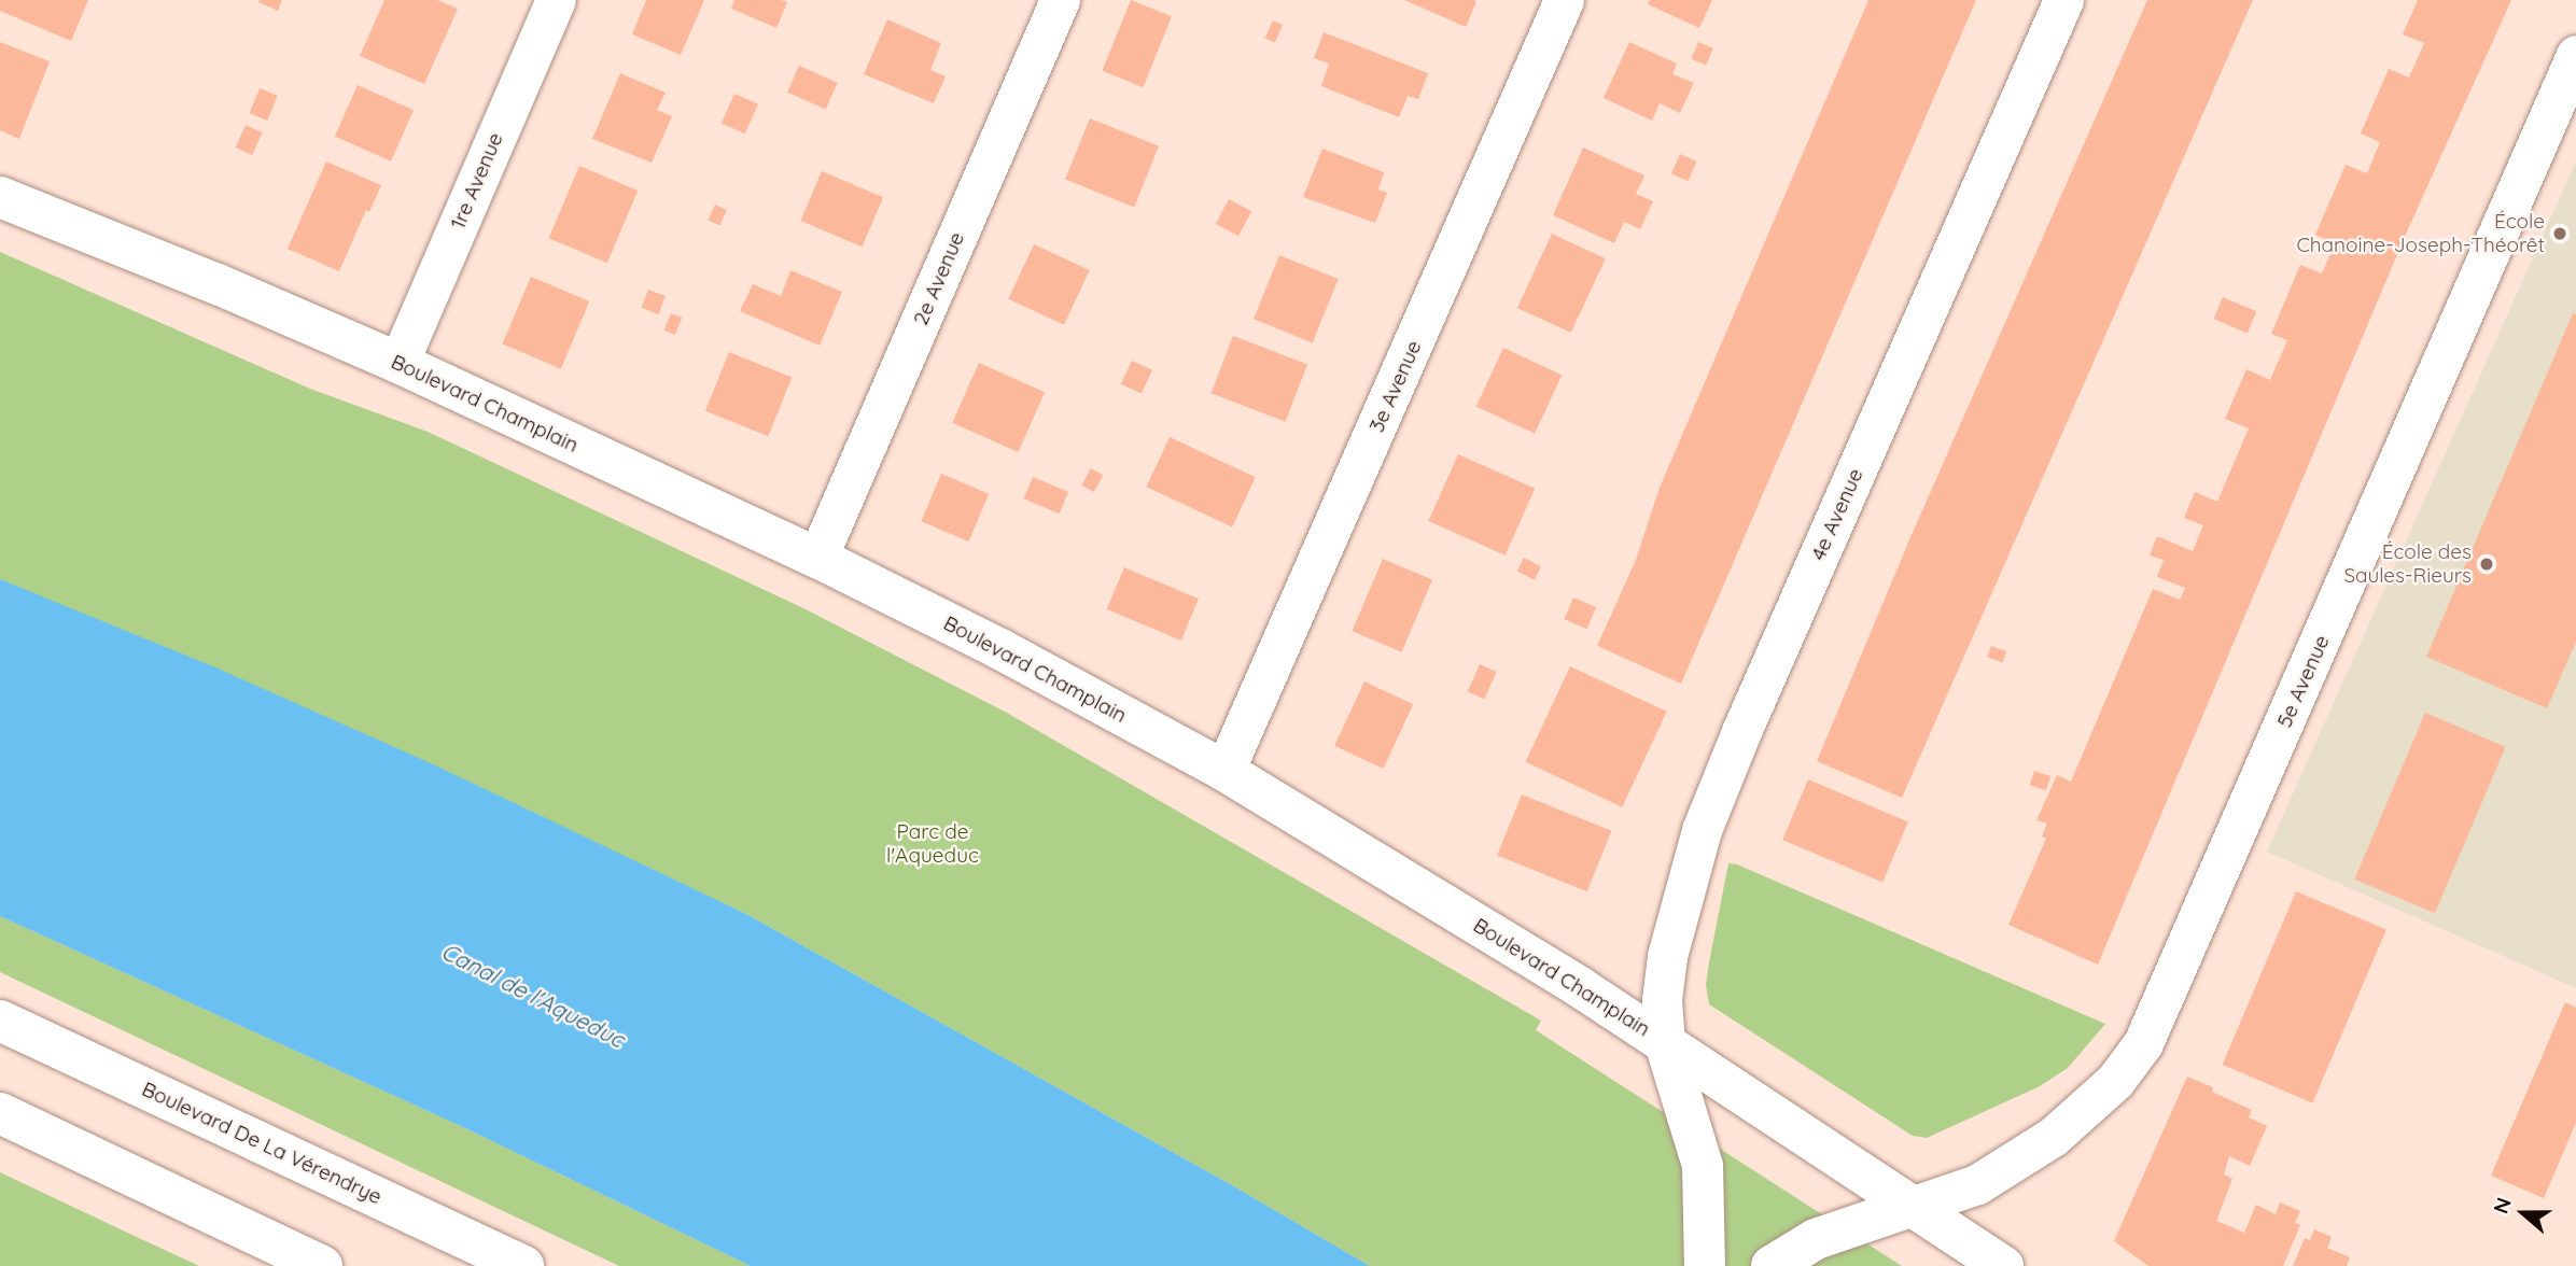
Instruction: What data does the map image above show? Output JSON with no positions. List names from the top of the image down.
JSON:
{
  "streets": {
    "main road": ["Boulevard Champlain", "Boulevard De La Vérendrye"],
    "street": [
      "1re Avenue",
      "2e Avenue",
      "3e Avenue",
      "4e Avenue",
      "5e Avenue"
    ]
  },
  "crossings": [
    ["1re Avenue", "Boulevard Champlain"],
    ["2e Avenue", "Boulevard Champlain"],
    ["3e Avenue", "Boulevard Champlain"],
    ["Boulevard Champlain", "4e Avenue"],
    ["Boulevard Champlain", "5e Avenue"]
  ],
  "water": ["Canal de l'Aqueduc"],
  "parks": ["Parc de l'Aqueduc"],
  "places": ["École Chanoine-Joseph-Théorêt", "École des Saules-Rieurs"],
  "north": "left"
}
